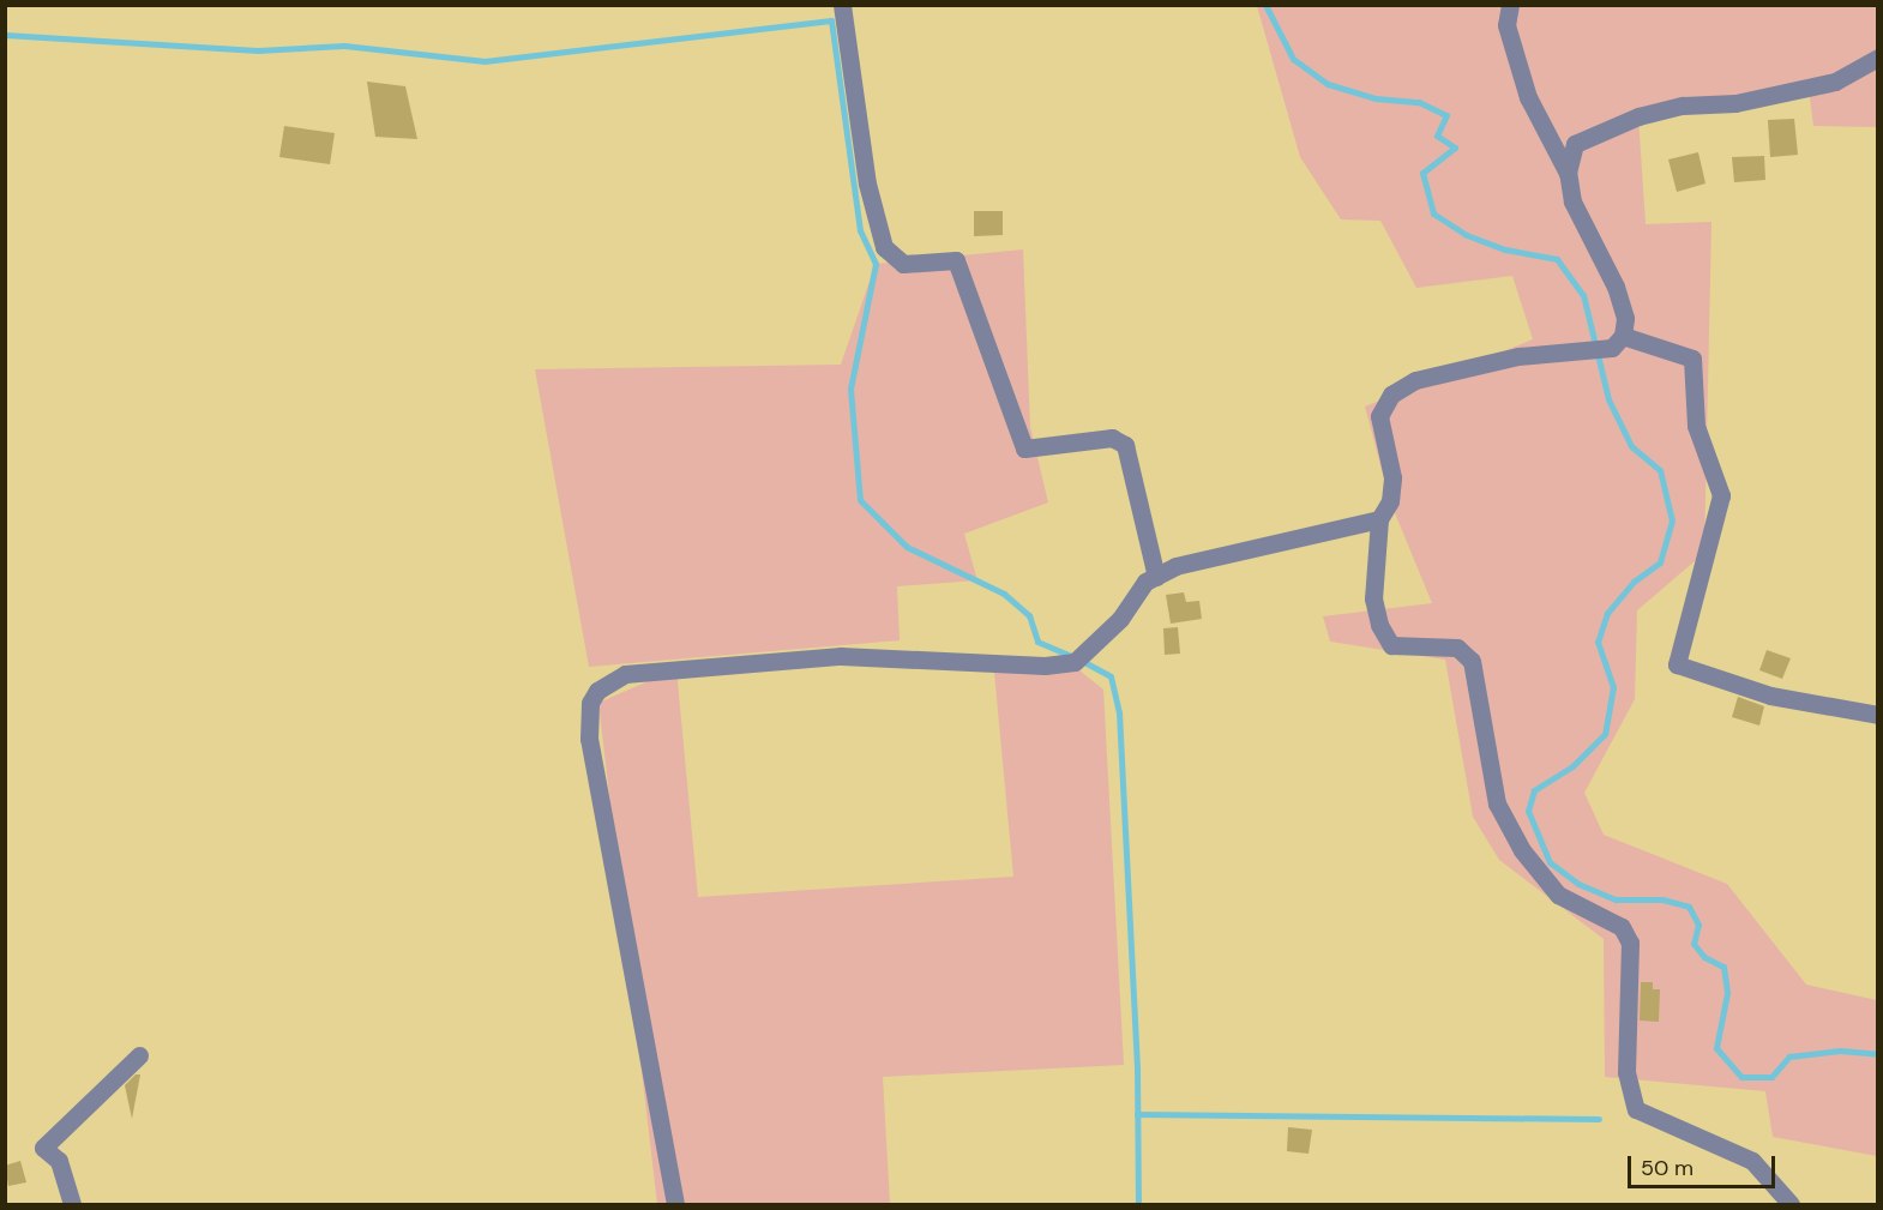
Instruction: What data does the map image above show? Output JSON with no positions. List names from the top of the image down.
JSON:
{
  "scale_bar": "50 m"
}
